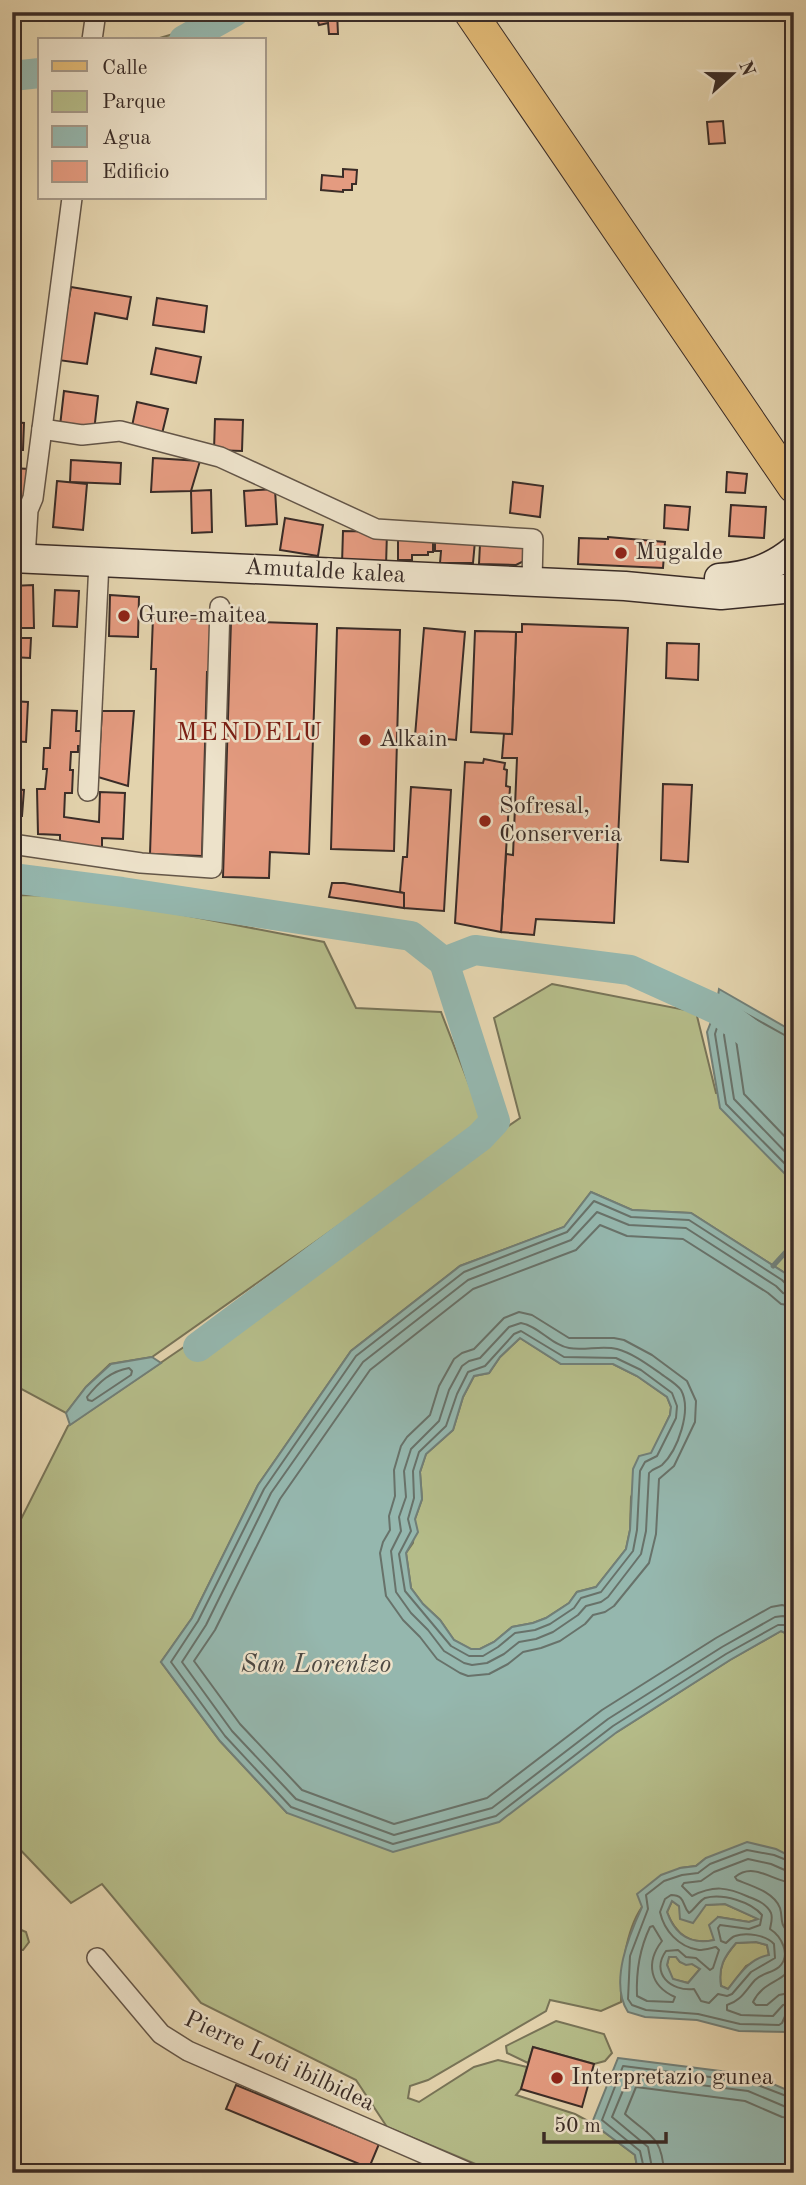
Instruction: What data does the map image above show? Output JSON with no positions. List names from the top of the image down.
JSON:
{
  "streets": {
    "main road": ["Amutalde kalea"],
    "street": ["Pierre Loti ibilbidea"]
  },
  "districts": ["MENDELU"],
  "water": ["San Lorentzo"],
  "places": [
    "Mugalde",
    "Gure-maitea",
    "Alkain",
    "Sofresal, Conserveria",
    "Interpretazio gunea"
  ],
  "legend": [
    "Calle",
    "Parque",
    "Agua",
    "Edificio"
  ],
  "scale_bar": "50 m",
  "north": "right"
}
